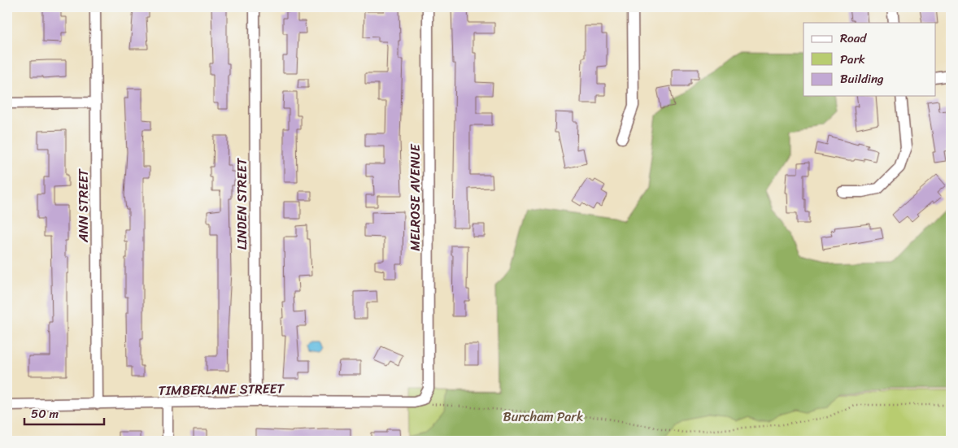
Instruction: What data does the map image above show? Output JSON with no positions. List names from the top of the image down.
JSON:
{
  "streets": {
    "street": [
      "MELROSE AVENUE",
      "LINDEN STREET",
      "ANN STREET",
      "TIMBERLANE STREET"
    ]
  },
  "crossings": [
    ["MELROSE AVENUE", "TIMBERLANE STREET"],
    ["LINDEN STREET", "TIMBERLANE STREET"],
    ["ANN STREET", "TIMBERLANE STREET"]
  ],
  "parks": ["Burcham Park"],
  "legend": ["Road", "Park", "Building"],
  "scale_bar": "50 m"
}
